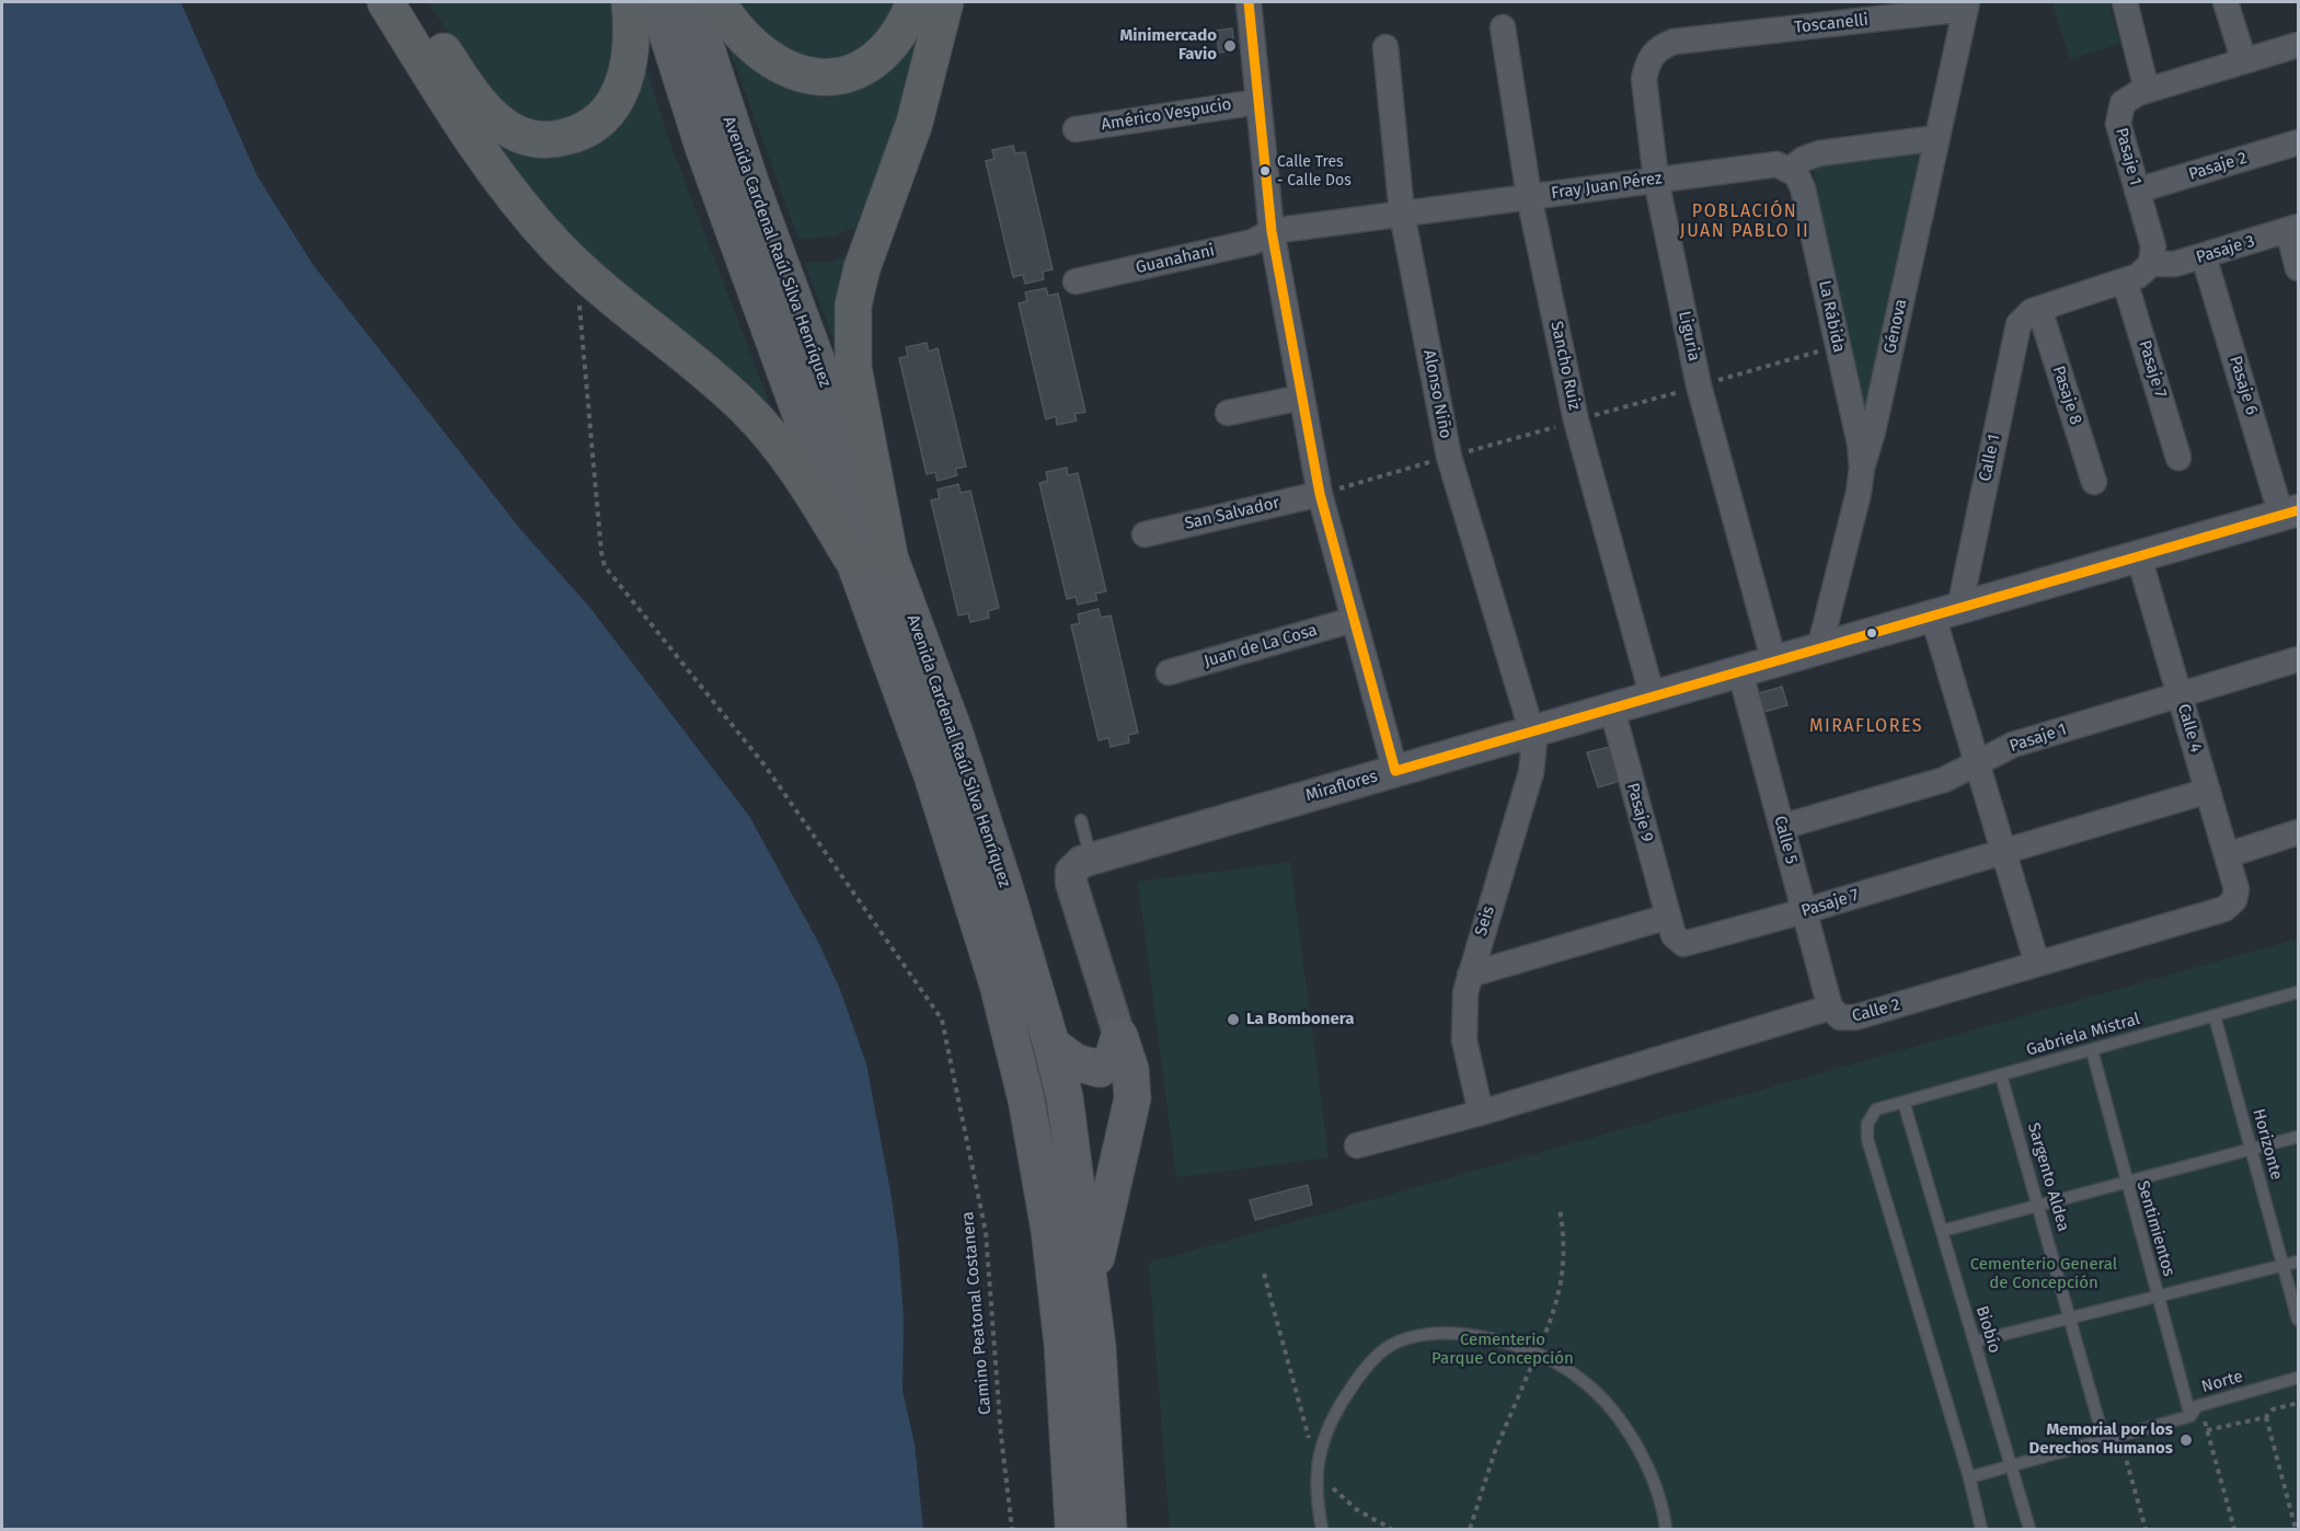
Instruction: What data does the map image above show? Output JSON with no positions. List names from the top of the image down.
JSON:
{
  "streets": {
    "main road": ["Avenida Cardenal Raúl Silva Henríquez"],
    "street": [
      "Toscanelli",
      "Américo Vespucio",
      "Pasaje 1",
      "Pasaje 2",
      "Fray Juan Pérez",
      "Pasaje 3",
      "Guanahani",
      "La Rábida",
      "Génova",
      "Liguria",
      "Sancho Ruiz",
      "Pasaje 7",
      "Pasaje 6",
      "Alonso Niño",
      "Pasaje 8",
      "Calle 1",
      "San Salvador",
      "Juan de La Cosa",
      "Calle 4",
      "Miraflores",
      "Pasaje 9",
      "Calle 5",
      "Seis",
      "Calle 2"
    ],
    "lane": [
      "Gabriela Mistral",
      "Horizonte",
      "Sargento Aldea",
      "Sentimientos",
      "Biobío",
      "Norte"
    ],
    "path": ["Camino Peatonal Costanera"]
  },
  "crossings": [
    ["Toscanelli", "Génova"],
    ["Toscanelli", "Liguria"],
    ["Pasaje 1", "Pasaje 2"],
    ["Pasaje 1", "Pasaje 3"],
    ["Pasaje 1", "Calle 4"],
    ["Pasaje 1", "Calle 5"],
    ["Fray Juan Pérez", "Guanahani"],
    ["Fray Juan Pérez", "La Rábida"],
    ["Fray Juan Pérez", "Liguria"],
    ["Fray Juan Pérez", "Sancho Ruiz"],
    ["Fray Juan Pérez", "Alonso Niño"],
    ["Pasaje 3", "Pasaje 6"],
    ["La Rábida", "Génova"],
    ["Génova", "Miraflores"],
    ["Liguria", "Miraflores"],
    ["Sancho Ruiz", "Miraflores"],
    ["Pasaje 7", "Calle 4"],
    ["Pasaje 7", "Pasaje 9"],
    ["Pasaje 7", "Calle 5"],
    ["Pasaje 6", "Miraflores"],
    ["Alonso Niño", "Miraflores"],
    ["Alonso Niño", "Seis"],
    ["Pasaje 8", "Calle 1"],
    ["Calle 1", "Miraflores"],
    ["Calle 4", "Miraflores"],
    ["Calle 4", "Calle 2"],
    ["Miraflores", "Pasaje 9"],
    ["Miraflores", "Calle 5"],
    ["Miraflores", "Seis"],
    ["Calle 5", "Calle 2"],
    ["Seis", "Calle 2"],
    ["Gabriela Mistral", "Horizonte"],
    ["Gabriela Mistral", "Sargento Aldea"],
    ["Gabriela Mistral", "Sentimientos"],
    ["Gabriela Mistral", "Biobío"],
    ["Gabriela Mistral", "Norte"],
    ["Sargento Aldea", "Norte"],
    ["Sentimientos", "Norte"],
    ["Biobío", "Norte"]
  ],
  "districts": ["POBLACIÓN JUAN PABLO II", "MIRAFLORES"],
  "parks": ["Cementerio General de Concepción", "Cementerio Parque Concepción"],
  "places": [
    "Minimercado Favio",
    "Calle Tres - Calle Dos",
    "La Bombonera",
    "Memorial por los Derechos Humanos"
  ]
}
